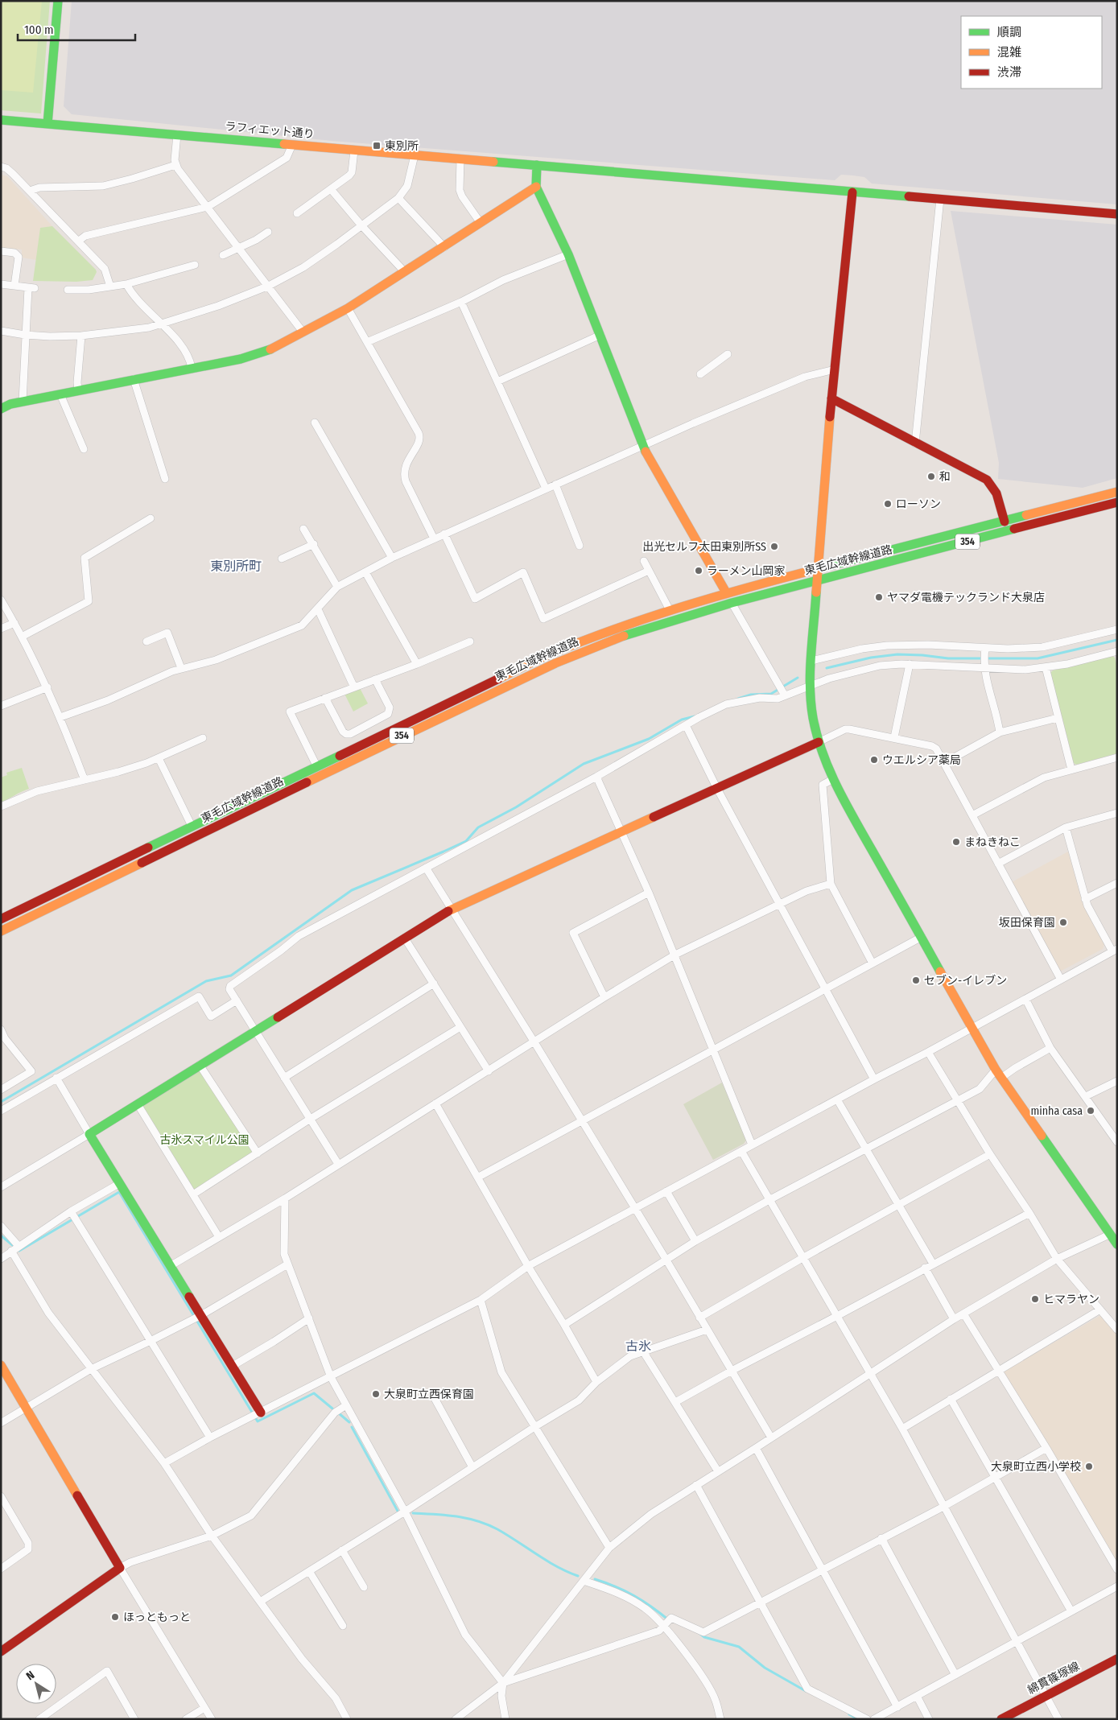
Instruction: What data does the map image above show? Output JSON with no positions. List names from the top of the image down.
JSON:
{
  "streets": {
    "main road": [
      "ラフィエット通り",
      "354",
      "東毛広域幹線道路",
      "綿貫篠塚線"
    ]
  },
  "districts": ["東別所町", "古氷"],
  "parks": ["古氷スマイル公園"],
  "places": {
    "transit": ["東別所"],
    "other": [
      "和",
      "ローソン",
      "出光セルフ太田東別所SS",
      "ラーメン山岡家",
      "ヤマダ電機テックランド大泉店",
      "ウエルシア薬局",
      "まねきねこ",
      "坂田保育園",
      "セブン-イレブン",
      "minha casa",
      "ヒマラヤン",
      "大泉町立西保育園",
      "大泉町立西小学校",
      "ほっともっと"
    ]
  },
  "legend": ["順調", "混雑", "渋滞"],
  "scale_bar": "100 m",
  "north": "top left"
}
